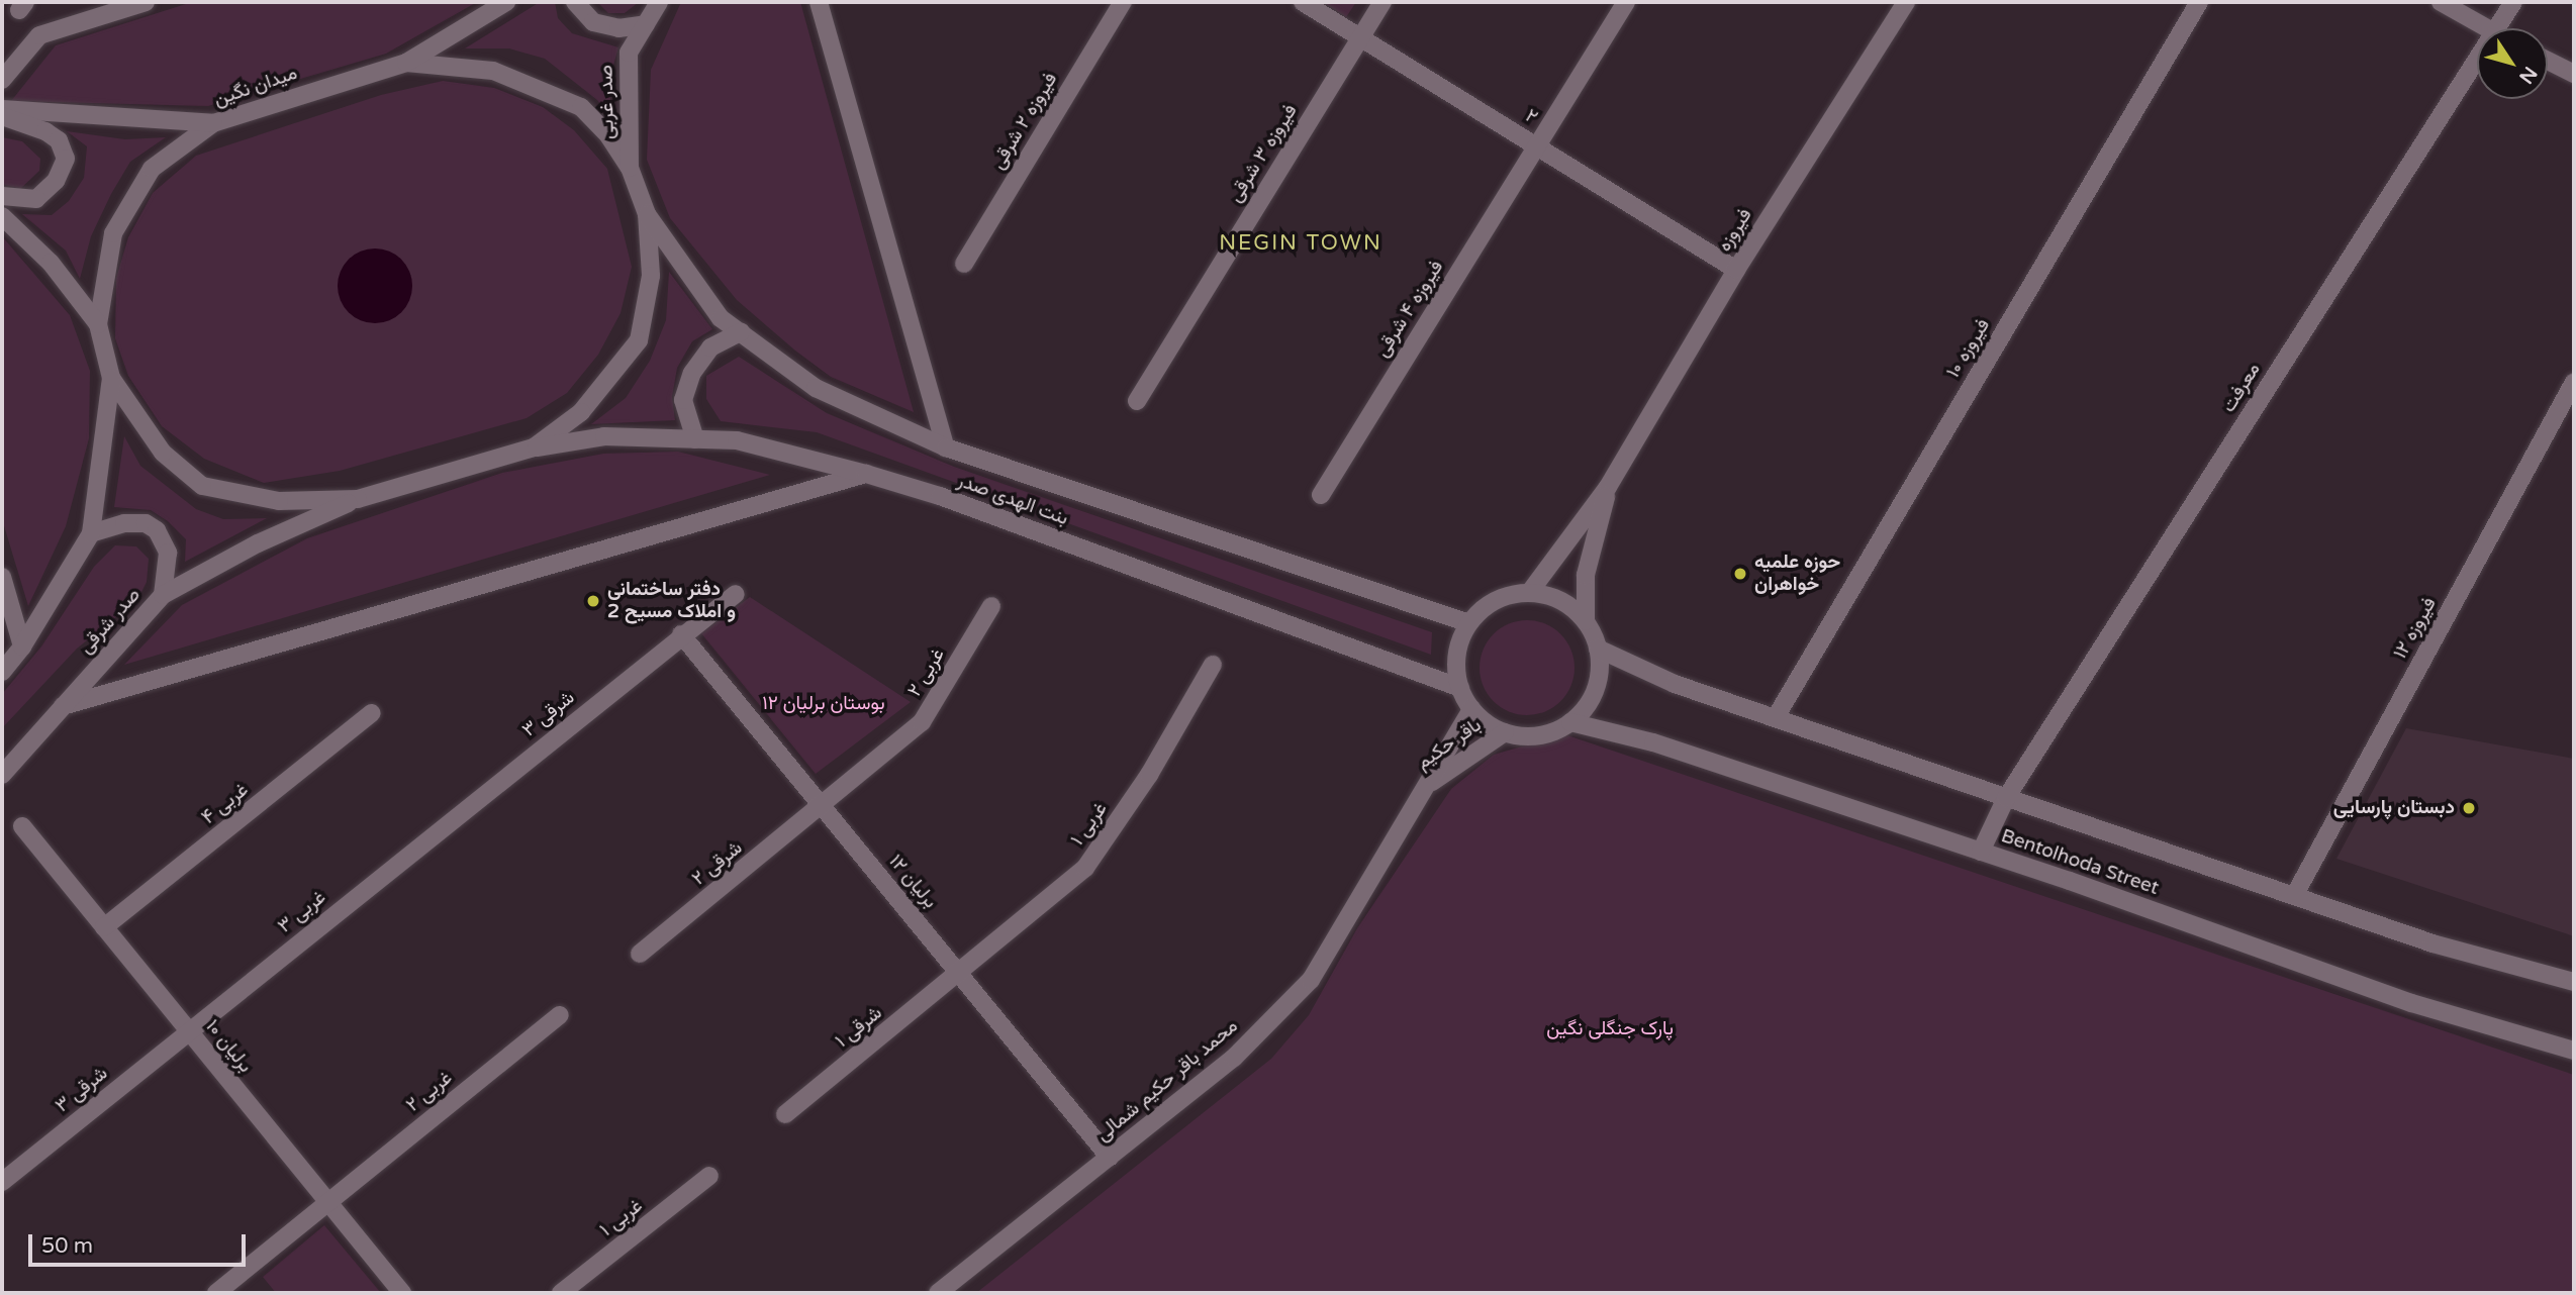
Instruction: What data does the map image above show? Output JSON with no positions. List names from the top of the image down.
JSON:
{
  "streets": {
    "street": [
      "میدان نگین",
      "صدر غربی",
      "۲",
      "فیروزه ۲ شرقی",
      "فیروزه ۳ شرقی",
      "فیروزه",
      "فیروزه ۴ شرقی",
      "فیروزه ۱۰",
      "معرفت",
      "بنت الهدی صدر",
      "صدر شرقی",
      "فیروزه ۱۲",
      "۲ غربی",
      "۳ شرقی",
      "باقر حکیم",
      "۴ غربی",
      "۱ غربی",
      "Bentolhoda Street",
      "۲ شرقی",
      "برلیان ۱۲",
      "۳ غربی",
      "۱ شرقی",
      "برلیان ۱۰",
      "محمد باقر حکیم شمالی"
    ]
  },
  "crossings": [
    ["میدان نگین", "صدر غربی"],
    ["میدان نگین", "بنت الهدی صدر"],
    ["میدان نگین", "صدر شرقی"],
    ["۲", "فیروزه ۳ شرقی"],
    ["۲", "فیروزه"],
    ["۲", "فیروزه ۴ شرقی"],
    ["فیروزه ۱۰", "Bentolhoda Street"],
    ["معرفت", "Bentolhoda Street"],
    ["بنت الهدی صدر", "باقر حکیم"],
    ["بنت الهدی صدر", "Bentolhoda Street"],
    ["فیروزه ۱۲", "Bentolhoda Street"],
    ["۲ غربی", "۲ شرقی"],
    ["۲ غربی", "برلیان ۱۲"],
    ["۲ غربی", "برلیان ۱۰"],
    ["۳ شرقی", "برلیان ۱۲"],
    ["۳ شرقی", "۳ غربی"],
    ["۳ شرقی", "برلیان ۱۰"],
    ["باقر حکیم", "Bentolhoda Street"],
    ["باقر حکیم", "محمد باقر حکیم شمالی"],
    ["۴ غربی", "برلیان ۱۰"],
    ["۱ غربی", "برلیان ۱۲"],
    ["۱ غربی", "۱ شرقی"],
    ["۲ شرقی", "برلیان ۱۲"],
    ["برلیان ۱۲", "۱ شرقی"],
    ["برلیان ۱۲", "محمد باقر حکیم شمالی"],
    ["۳ غربی", "برلیان ۱۰"]
  ],
  "districts": ["NEGIN TOWN"],
  "parks": ["بوستان برلیان ۱۲", "پارک جنگلی نگین"],
  "places": ["حوزه علمیه خواهران", "دفتر ساختمانی و املاک مسیح 2", "دبستان پارسایی"],
  "scale_bar": "50 m",
  "north": "bottom right"
}
